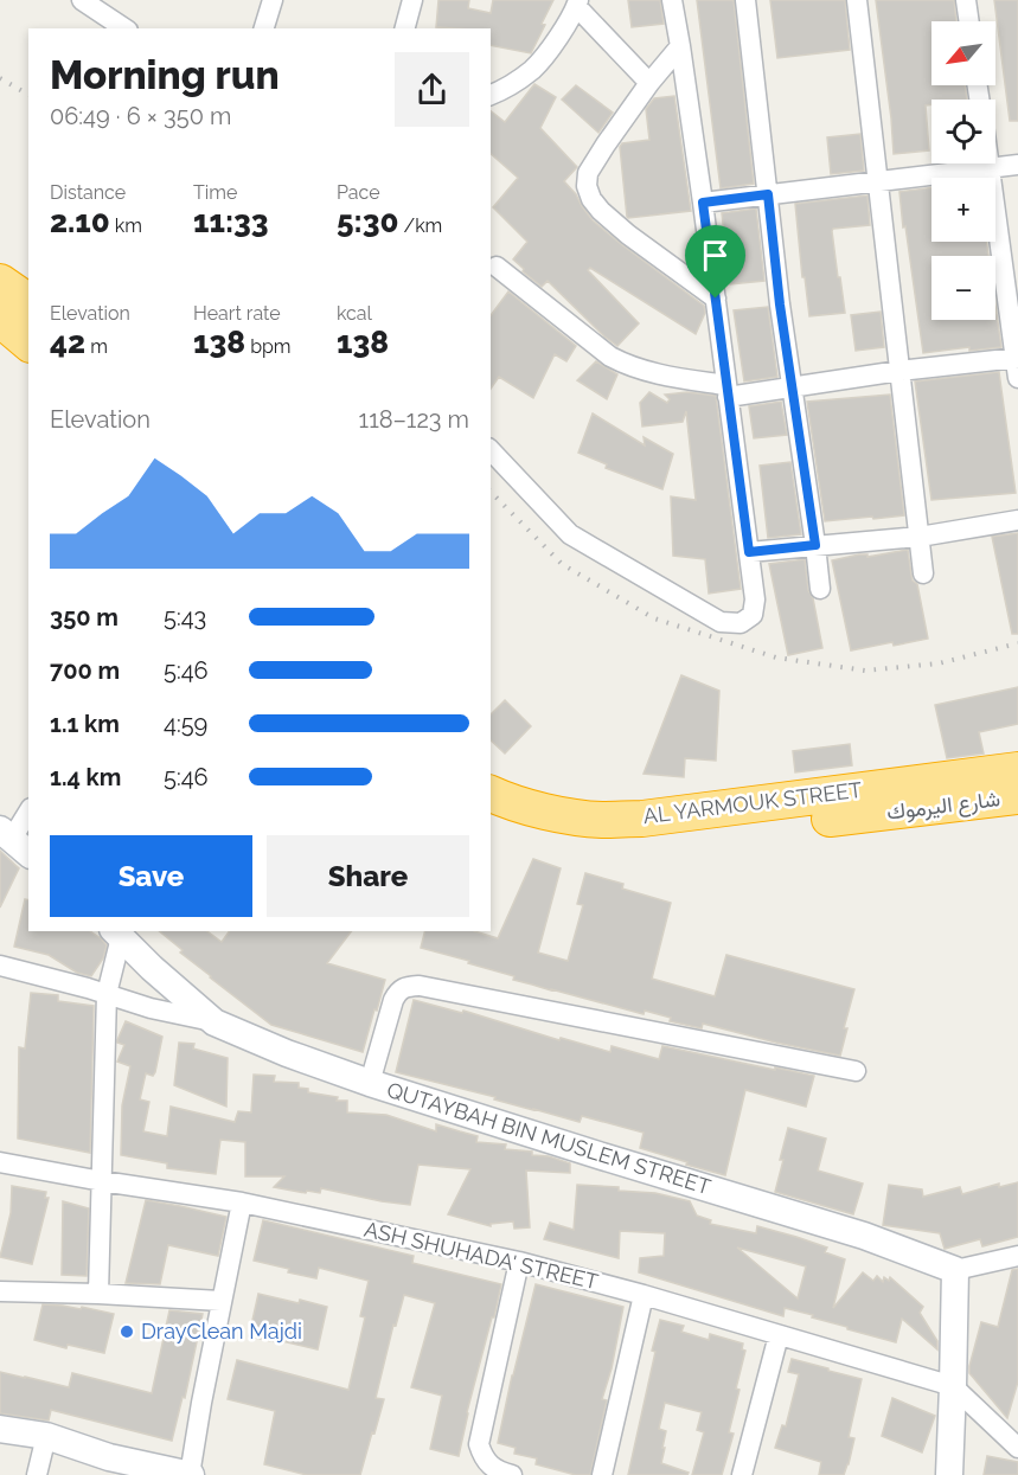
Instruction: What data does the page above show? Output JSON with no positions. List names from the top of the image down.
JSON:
{
  "streets": {
    "highway": ["AL YARMOUK STREET", "شارع اليرموك"],
    "street": ["QUTAYBAH BIN MUSLEM STREET", "ASH SHUHADA' STREET"]
  },
  "places": ["DrayClean Majdi"],
  "north": "bottom left",
  "page": {
    "map_buttons": ["+", "−"],
    "heading": ["Morning run", "06:49 · 6 × 350 m"],
    "stats": [
      ["Distance", "2.10 km"],
      ["Time", "11:33"],
      ["Pace", "5:30 /km"],
      ["Elevation", "42 m"],
      ["Heart rate", "138 bpm"],
      ["kcal", "138"]
    ],
    "chart": ["Elevation", "118–123 m"],
    "list": [
      {
        "name": "350 m",
        "note": "5:43"
      },
      {
        "name": "700 m",
        "note": "5:46"
      },
      {
        "name": "1.1 km",
        "note": "4:59"
      },
      {
        "name": "1.4 km",
        "note": "5:46"
      }
    ],
    "buttons": ["Save", "Share"]
  }
}
